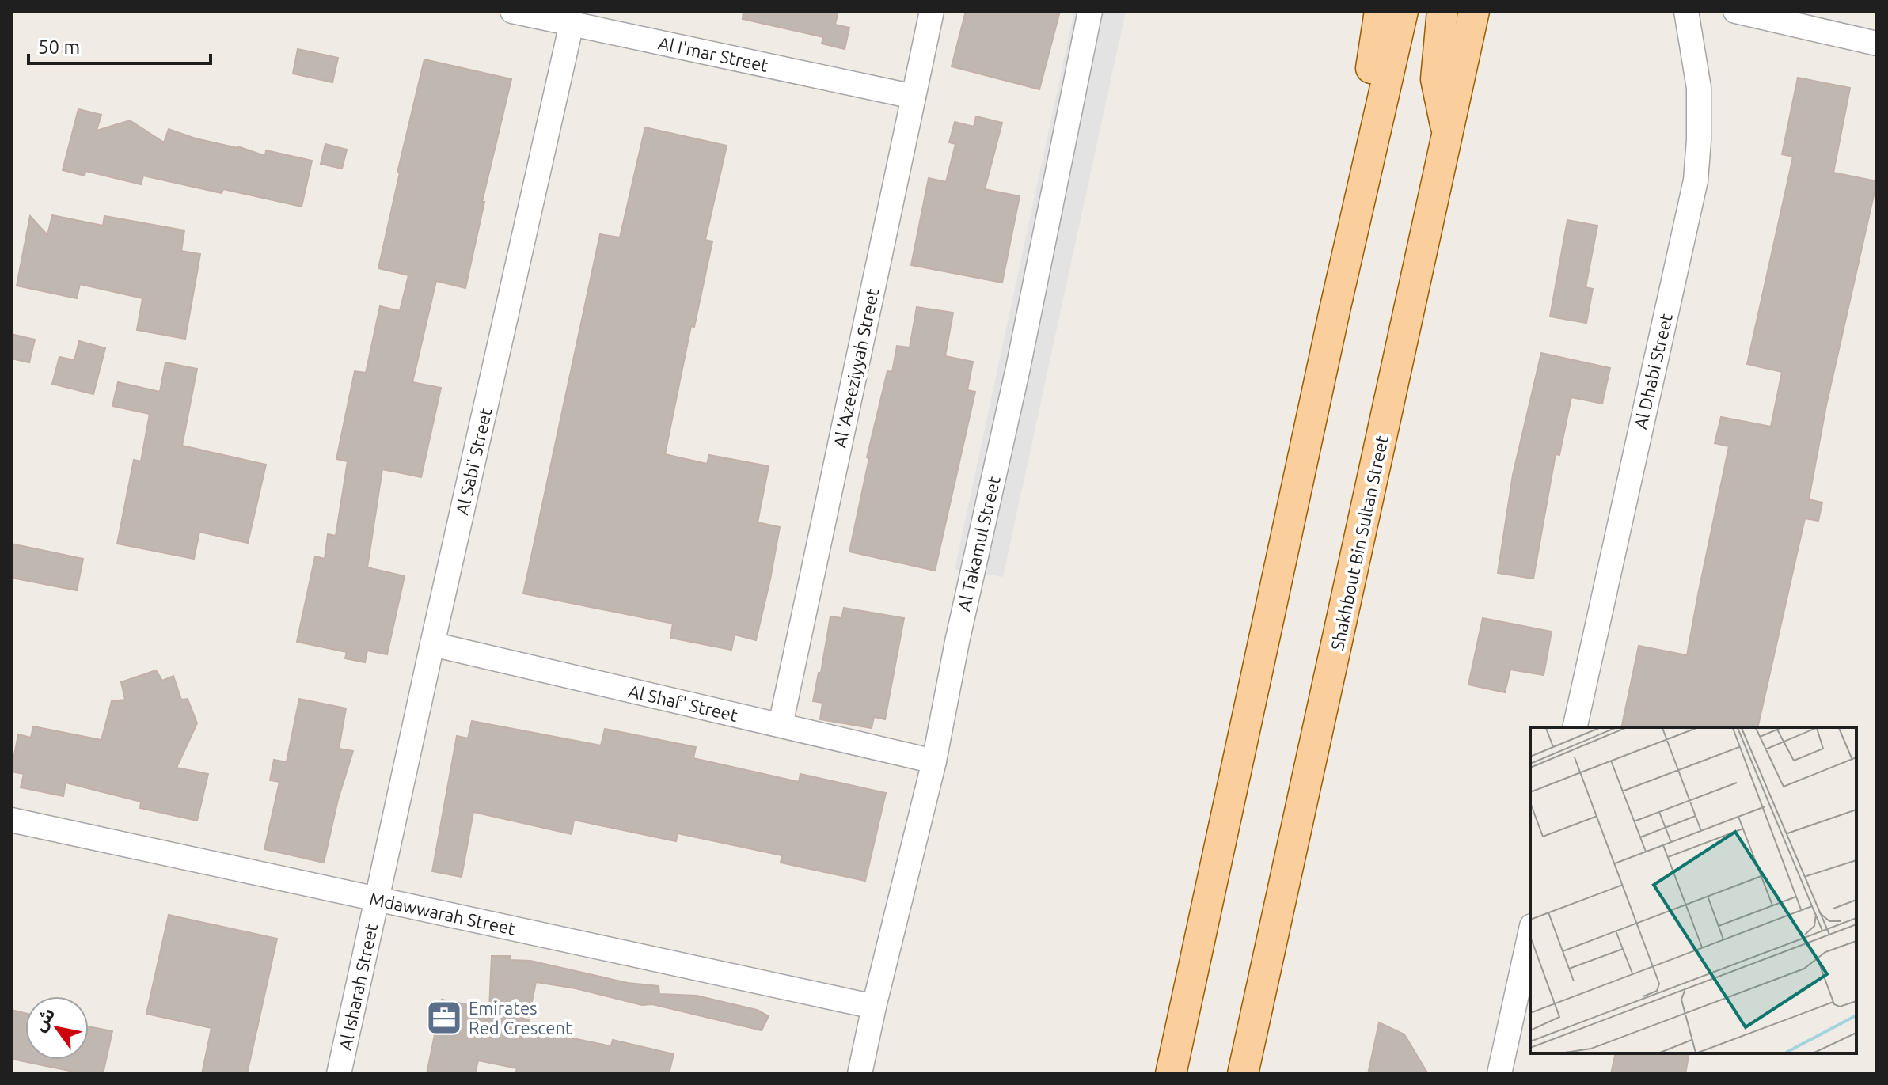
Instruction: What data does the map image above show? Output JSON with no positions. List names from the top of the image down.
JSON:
{
  "streets": {
    "main road": ["Shakhbout Bin Sultan Street"],
    "street": [
      "Al I'mar Street",
      "Al 'Azeeziyyah Street",
      "Al Dhabi Street",
      "Al Sabi' Street",
      "Al Takamul Street",
      "Al Shaf' Street",
      "Mdawwarah Street",
      "Al Isharah Street"
    ]
  },
  "crossings": [
    ["Al I'mar Street", "Al 'Azeeziyyah Street"],
    ["Al I'mar Street", "Al Sabi' Street"],
    ["Al 'Azeeziyyah Street", "Al Shaf' Street"],
    ["Al Sabi' Street", "Al Shaf' Street"],
    ["Al Sabi' Street", "Mdawwarah Street"],
    ["Al Sabi' Street", "Al Isharah Street"],
    ["Al Takamul Street", "Al Shaf' Street"],
    ["Al Takamul Street", "Mdawwarah Street"],
    ["Mdawwarah Street", "Al Isharah Street"]
  ],
  "places": {
    "office": ["Emirates Red Crescent"]
  },
  "scale_bar": "50 m",
  "north": "top left"
}
